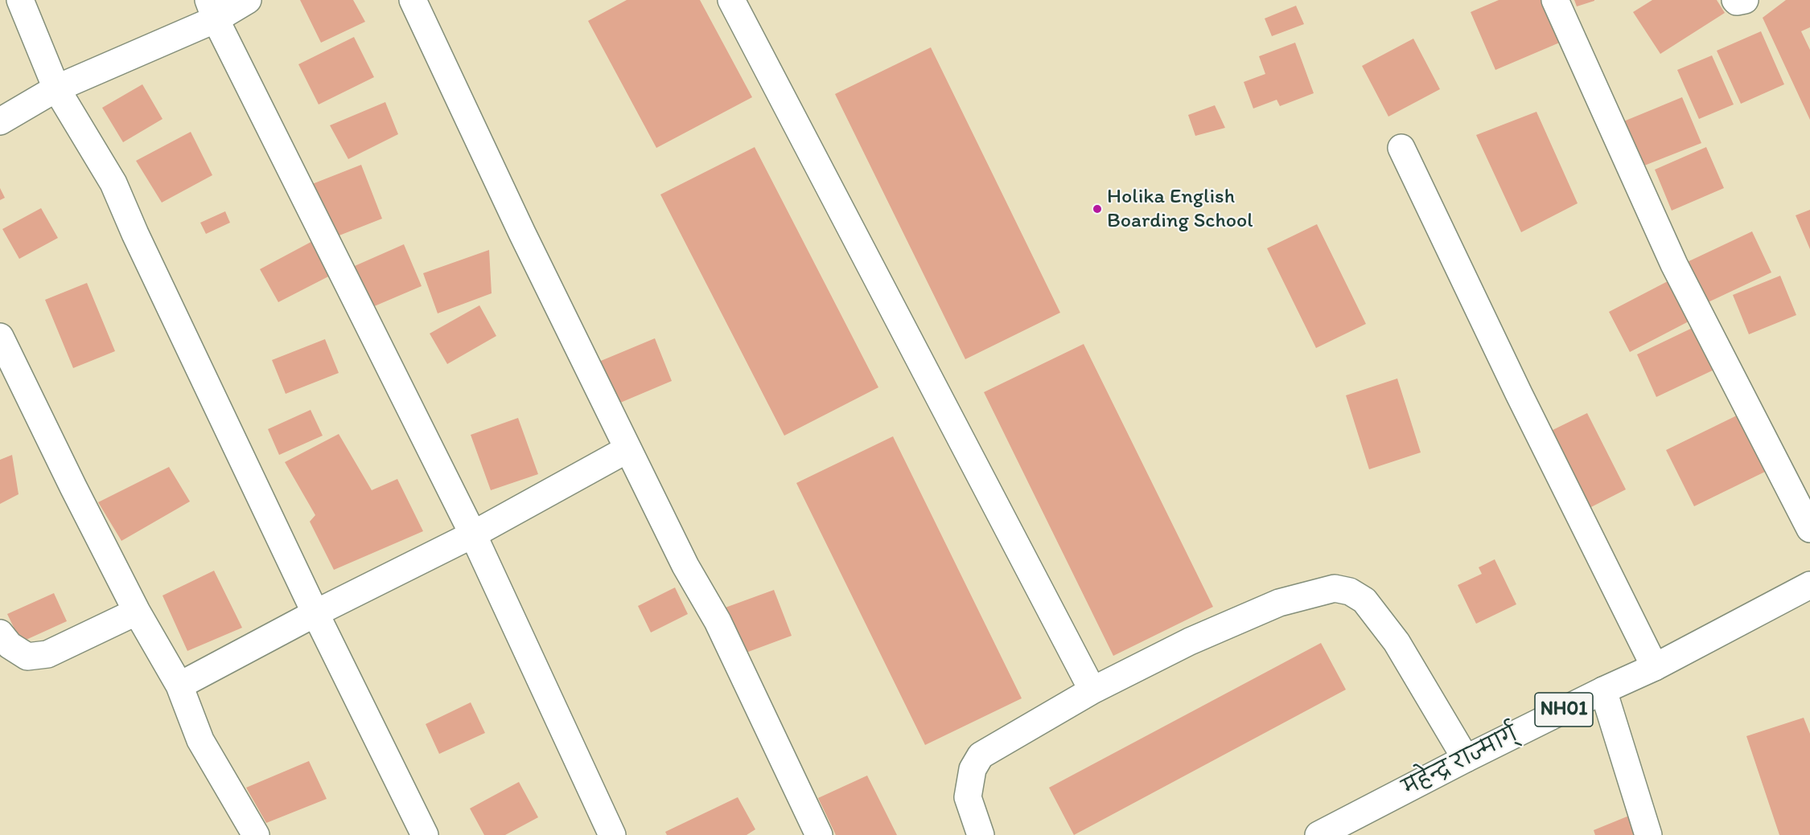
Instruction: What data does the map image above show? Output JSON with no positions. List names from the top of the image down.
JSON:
{
  "streets": {
    "main road": ["NH01", "महेन्द्र राज्मार्ग्"]
  },
  "places": ["Holika English Boarding School"]
}
